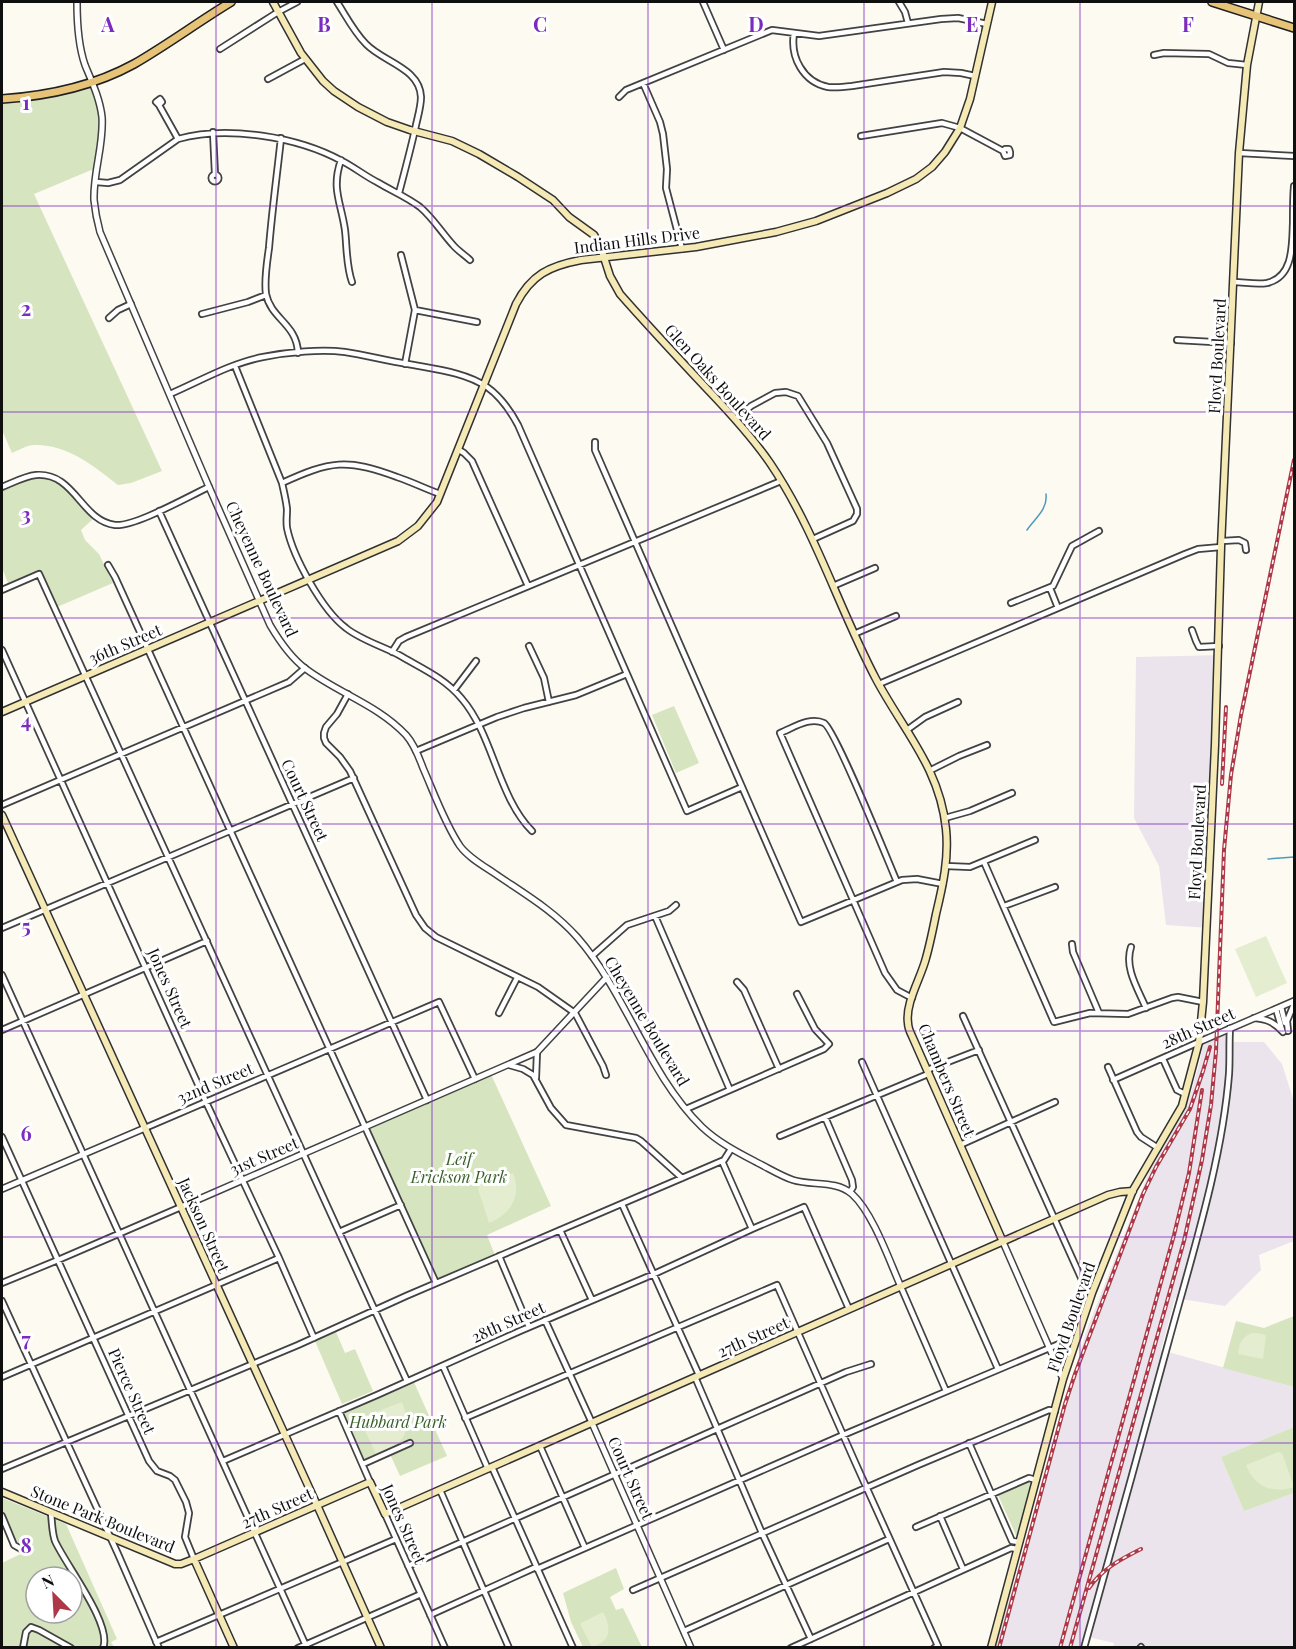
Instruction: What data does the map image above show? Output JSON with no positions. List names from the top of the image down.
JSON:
{
  "streets": {
    "main road": [
      "Indian Hills Drive",
      "Floyd Boulevard",
      "Glen Oaks Boulevard",
      "36th Street",
      "Jones Street",
      "Chambers Street",
      "Jackson Street",
      "27th Street",
      "Pierce Street",
      "Stone Park Boulevard"
    ],
    "street": [
      "Cheyenne Boulevard",
      "Court Street",
      "28th Street",
      "32nd Street",
      "31st Street"
    ]
  },
  "crossings": [
    ["Indian Hills Drive", "Glen Oaks Boulevard"],
    ["Indian Hills Drive", "Cheyenne Boulevard"],
    ["Indian Hills Drive", "36th Street"],
    ["Floyd Boulevard", "28th Street"],
    ["Floyd Boulevard", "Chambers Street"],
    ["Floyd Boulevard", "27th Street"],
    ["Glen Oaks Boulevard", "Chambers Street"],
    ["Cheyenne Boulevard", "36th Street"],
    ["36th Street", "Court Street"],
    ["36th Street", "Jones Street"],
    ["Court Street", "28th Street"],
    ["Court Street", "32nd Street"],
    ["Court Street", "31st Street"],
    ["Court Street", "27th Street"],
    ["Jones Street", "28th Street"],
    ["Jones Street", "32nd Street"],
    ["Jones Street", "31st Street"],
    ["Jones Street", "27th Street"],
    ["28th Street", "Jackson Street"],
    ["28th Street", "27th Street"],
    ["Chambers Street", "27th Street"],
    ["32nd Street", "31st Street"],
    ["32nd Street", "Jackson Street"],
    ["32nd Street", "Pierce Street"],
    ["31st Street", "Jackson Street"],
    ["31st Street", "Pierce Street"],
    ["Jackson Street", "27th Street"],
    ["27th Street", "Pierce Street"],
    ["27th Street", "Stone Park Boulevard"],
    ["Pierce Street", "Stone Park Boulevard"]
  ],
  "parks": ["Leif Erickson Park", "Hubbard Park"],
  "north": "top left",
  "grid": {
    "columns": [
      "A",
      "B",
      "C",
      "D",
      "E",
      "F"
    ],
    "rows": [
      "1",
      "2",
      "3",
      "4",
      "5",
      "6",
      "7",
      "8"
    ]
  }
}
